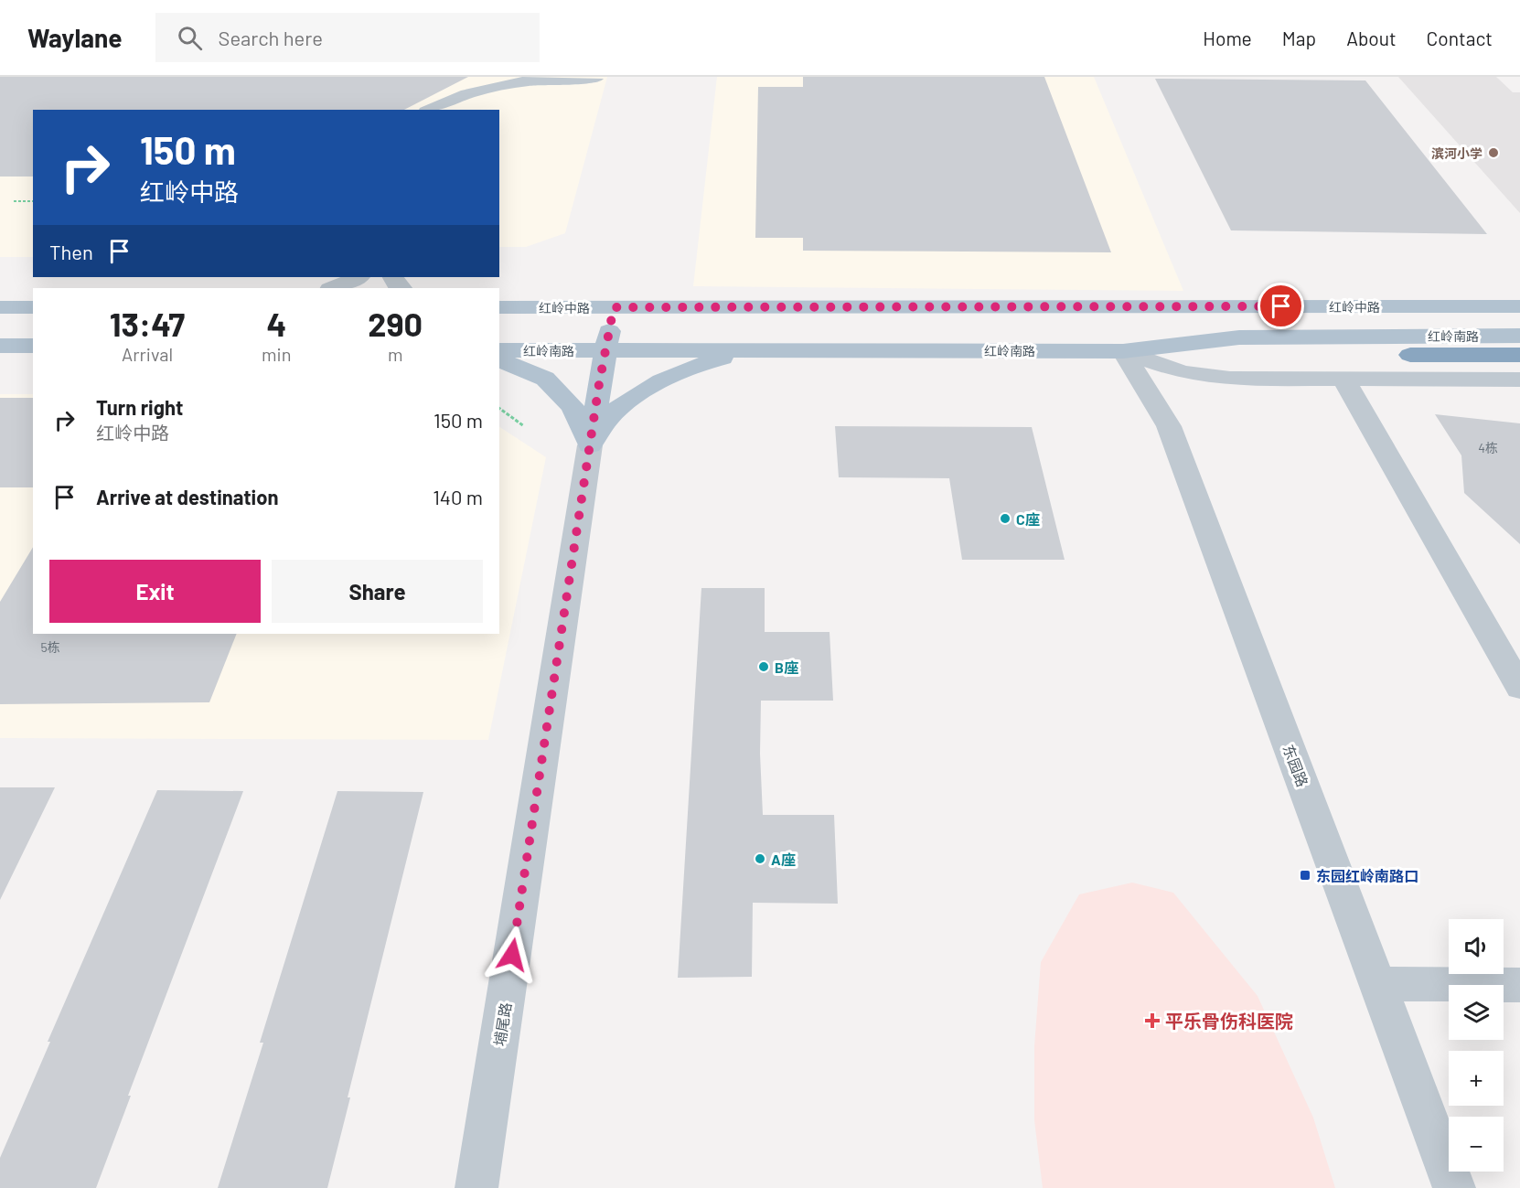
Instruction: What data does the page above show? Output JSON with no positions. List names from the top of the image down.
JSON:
{
  "streets": {
    "main road": ["红岭中路", "红岭南路", "埔尾路"],
    "street": ["东园路"]
  },
  "crossings": [
    ["红岭中路", "埔尾路"],
    ["红岭南路", "东园路"],
    ["红岭南路", "埔尾路"]
  ],
  "places": {
    "other": [
      "滨河小学",
      "C座",
      "B座",
      "A座"
    ],
    "transit": ["东园红岭南路口"],
    "health": ["平乐骨伤科医院"]
  },
  "house_numbers": ["4栋", "5栋"],
  "page": {
    "header": "Waylane",
    "search": "Search here",
    "nav": [
      "Home",
      "Map",
      "About",
      "Contact"
    ],
    "turn": ["150 m", "红岭中路"],
    "then": "Then",
    "eta": [
      "13:47",
      "Arrival",
      "4",
      "min",
      "290",
      "m"
    ],
    "list": [
      {
        "name": "Turn right",
        "note": "红岭中路",
        "value": "150 m"
      },
      {
        "name": "Arrive at destination",
        "value": "140 m"
      }
    ],
    "buttons": ["Exit", "Share"],
    "map_buttons": ["+", "−"]
  }
}
